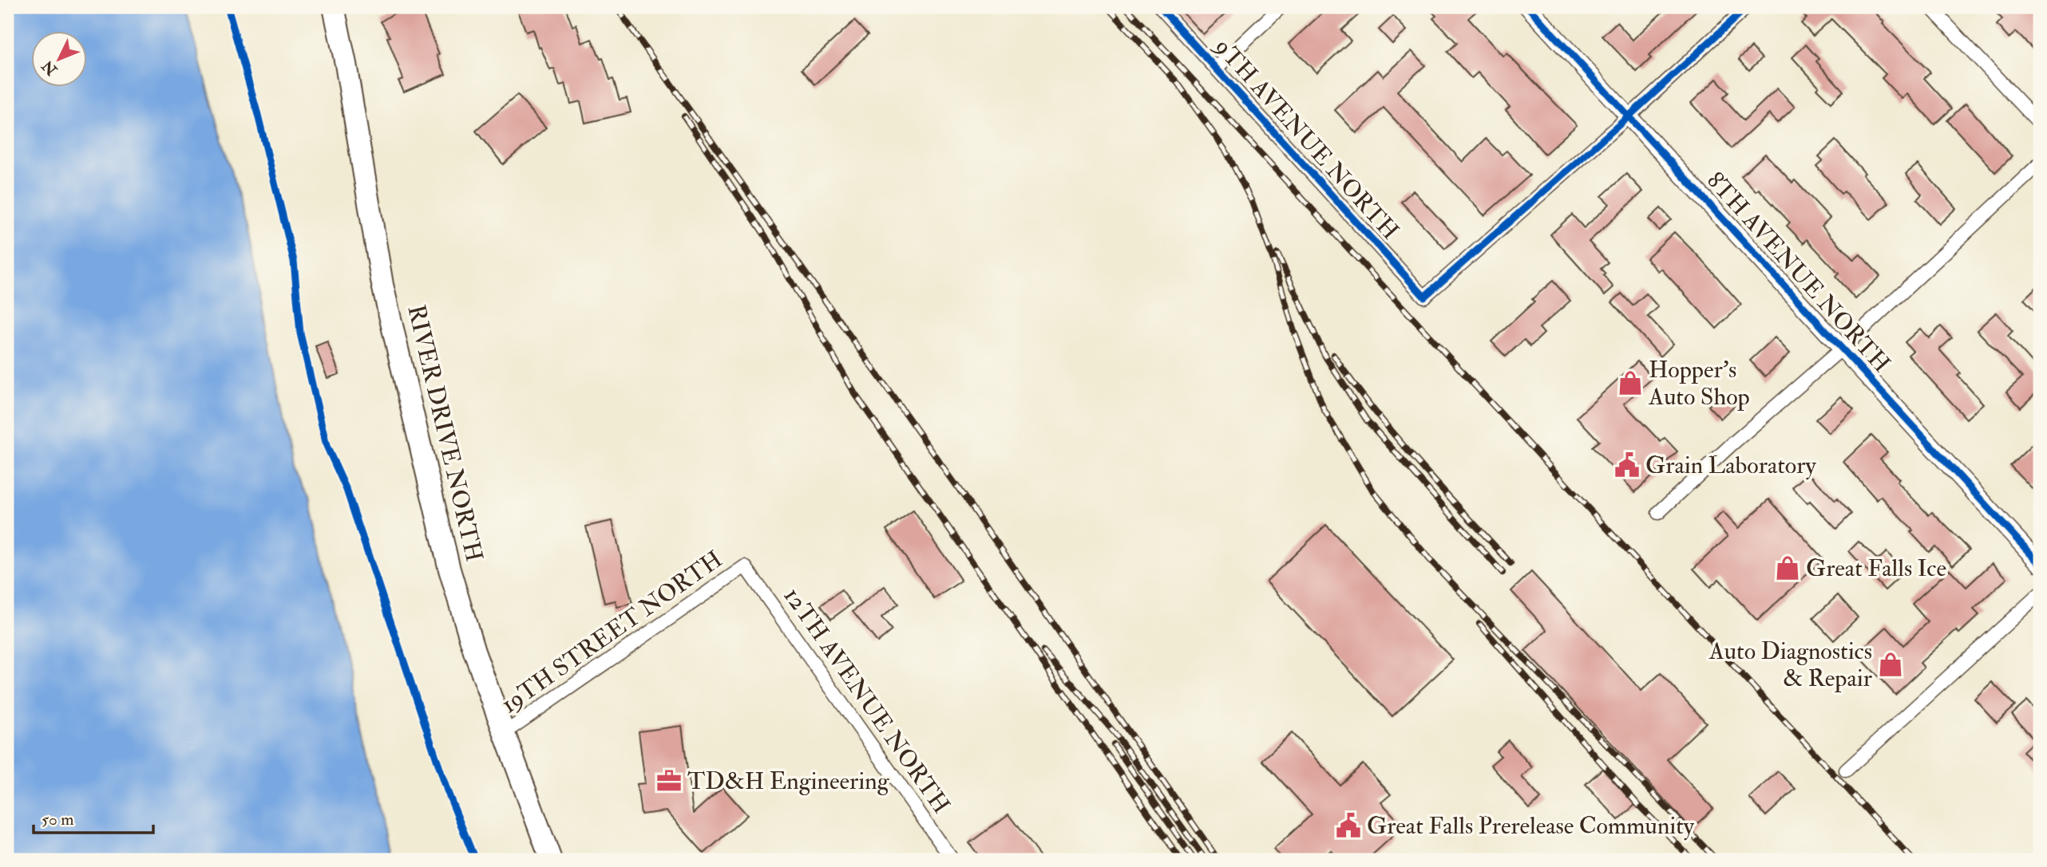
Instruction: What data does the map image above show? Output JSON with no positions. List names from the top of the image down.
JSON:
{
  "streets": {
    "main road": ["RIVER DRIVE NORTH"],
    "street": [
      "9TH AVENUE NORTH",
      "8TH AVENUE NORTH",
      "19TH STREET NORTH",
      "12TH AVENUE NORTH"
    ]
  },
  "crossings": [
    ["9TH AVENUE NORTH", "8TH AVENUE NORTH"],
    ["RIVER DRIVE NORTH", "19TH STREET NORTH"],
    ["19TH STREET NORTH", "12TH AVENUE NORTH"]
  ],
  "places": {
    "shop": ["Hopper's Auto Shop", "Great Falls Ice", "Auto Diagnostics & Repair"],
    "public building": ["Grain Laboratory", "Great Falls Prerelease Community"],
    "office": ["TD&H Engineering"]
  },
  "scale_bar": "50 m",
  "north": "bottom left"
}
